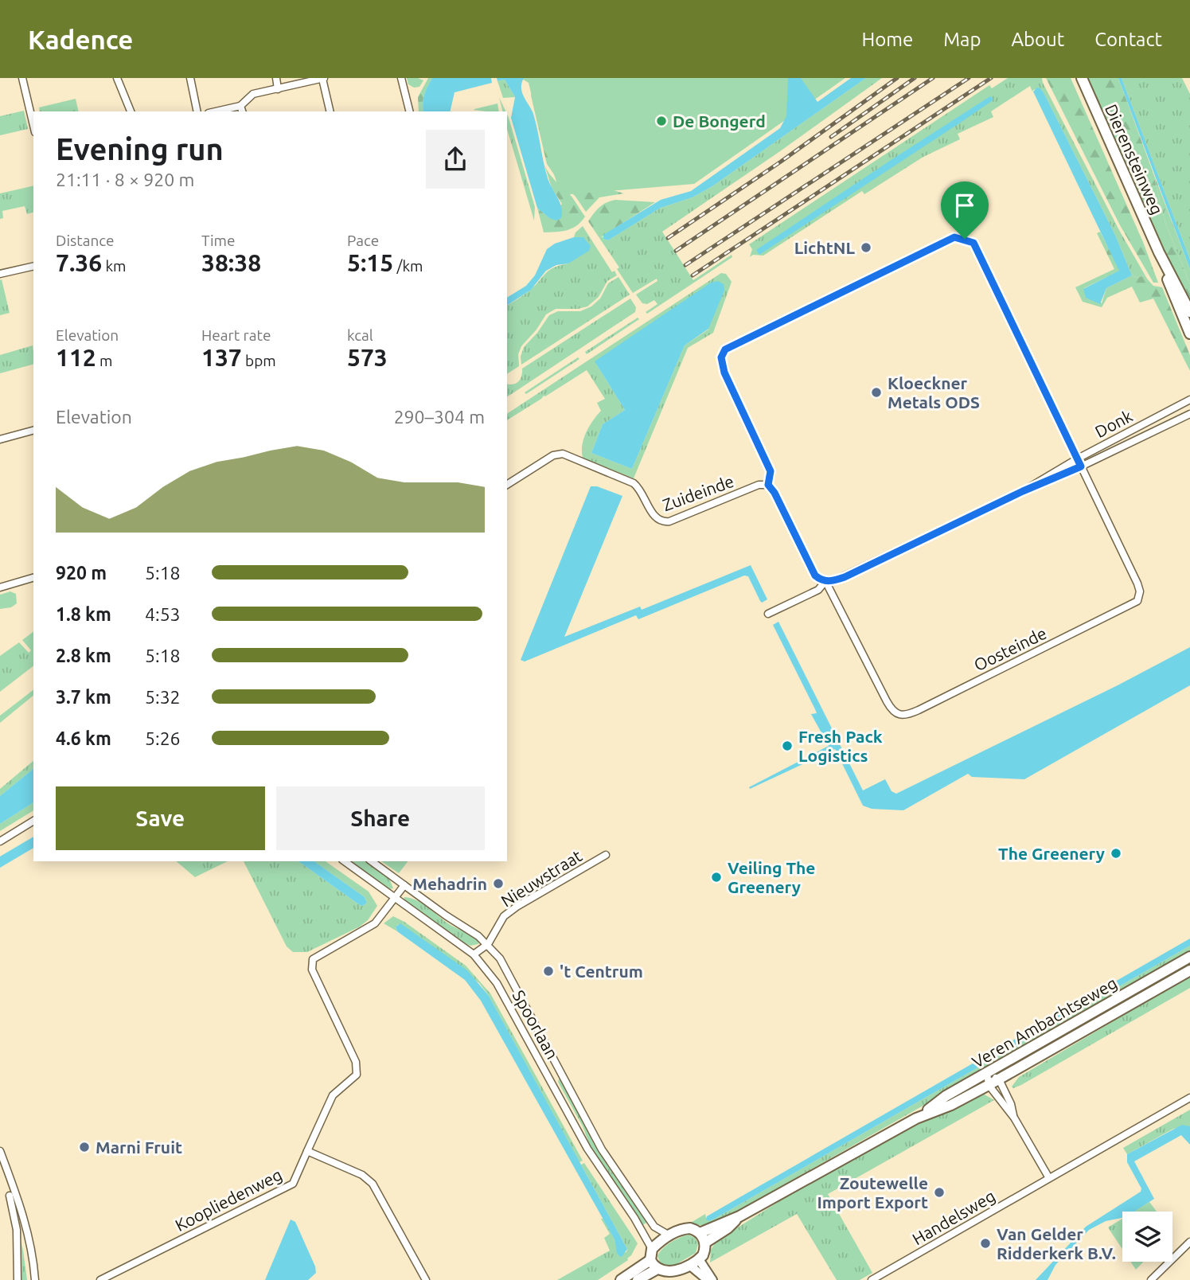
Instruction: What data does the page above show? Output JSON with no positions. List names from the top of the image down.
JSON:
{
  "streets": {
    "main road": ["Dierensteinweg", "Veren Ambachtseweg"],
    "street": [
      "Donk",
      "Zuideinde",
      "Oosteinde",
      "Nieuwstraat",
      "Spoorlaan",
      "Koopliedenweg",
      "Handelsweg"
    ]
  },
  "crossings": [
    ["Donk", "Oosteinde"],
    ["Nieuwstraat", "Spoorlaan"],
    ["Veren Ambachtseweg", "Spoorlaan"],
    ["Spoorlaan", "Koopliedenweg"]
  ],
  "places": [
    "De Bongerd",
    "LichtNL",
    "Kloeckner Metals ODS",
    "Fresh Pack Logistics",
    "The Greenery",
    "Veiling The Greenery",
    "Mehadrin",
    "'t Centrum",
    "Marni Fruit",
    "Zoutewelle Import Export",
    "Van Gelder Ridderkerk B.V."
  ],
  "page": {
    "header": "Kadence",
    "nav": [
      "Home",
      "Map",
      "About",
      "Contact"
    ],
    "heading": ["Evening run", "21:11 · 8 × 920 m"],
    "stats": [
      ["Distance", "7.36 km"],
      ["Time", "38:38"],
      ["Pace", "5:15 /km"],
      ["Elevation", "112 m"],
      ["Heart rate", "137 bpm"],
      ["kcal", "573"]
    ],
    "chart": ["Elevation", "290–304 m"],
    "list": [
      {
        "name": "920 m",
        "note": "5:18"
      },
      {
        "name": "1.8 km",
        "note": "4:53"
      },
      {
        "name": "2.8 km",
        "note": "5:18"
      },
      {
        "name": "3.7 km",
        "note": "5:32"
      },
      {
        "name": "4.6 km",
        "note": "5:26"
      }
    ],
    "buttons": ["Save", "Share"]
  }
}
